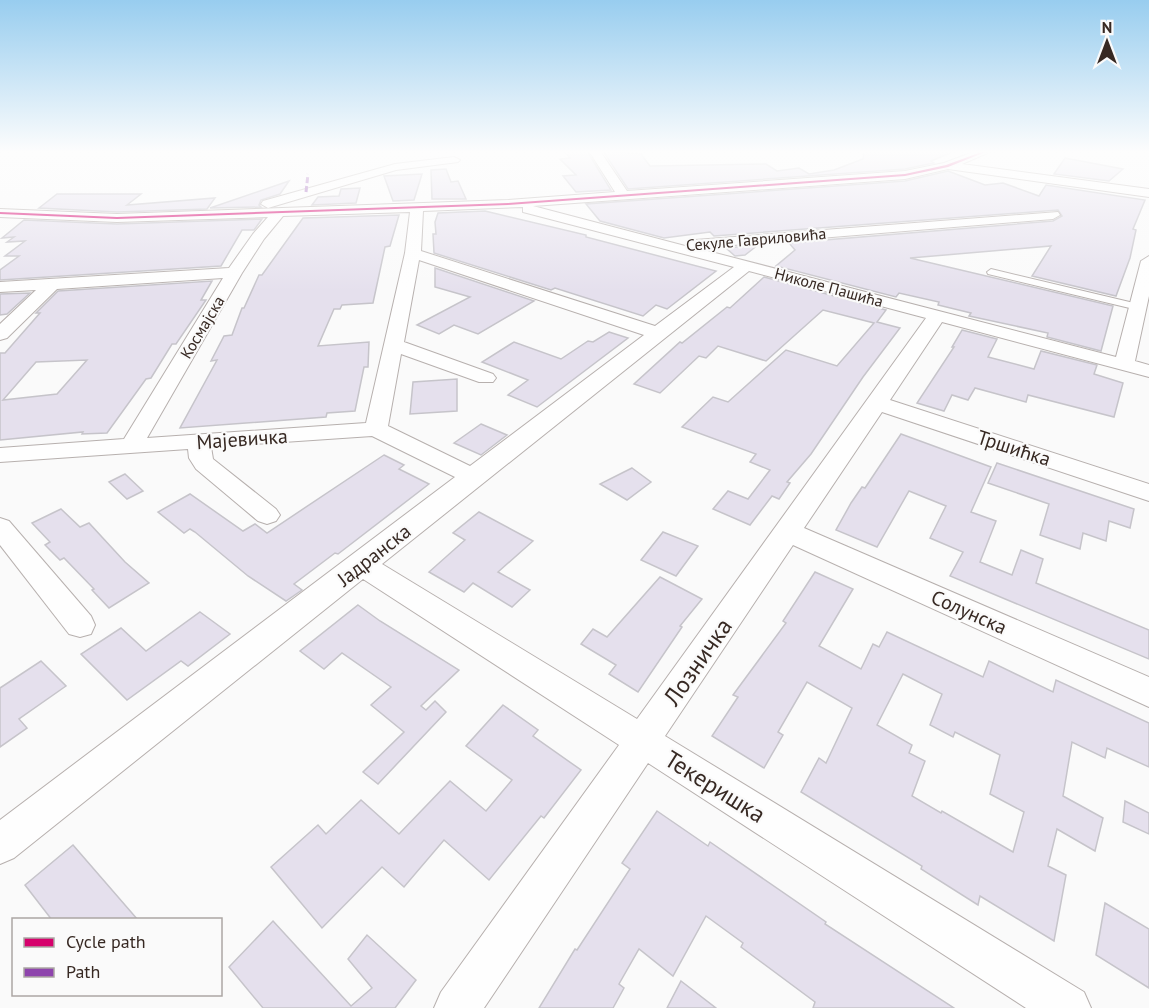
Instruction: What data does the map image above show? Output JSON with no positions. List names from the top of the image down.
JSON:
{
  "streets": {
    "street": [
      "Секуле Гавриловића",
      "Николе Пашића",
      "Космајска",
      "Мајевичка",
      "Тршићка",
      "Јадранска",
      "Солунска",
      "Лозничка",
      "Текеришка"
    ]
  },
  "crossings": [
    ["Секуле Гавриловића", "Николе Пашића"],
    ["Николе Пашића", "Јадранска"],
    ["Николе Пашића", "Лозничка"],
    ["Космајска", "Мајевичка"],
    ["Тршићка", "Лозничка"],
    ["Јадранска", "Текеришка"],
    ["Солунска", "Лозничка"],
    ["Лозничка", "Текеришка"]
  ],
  "legend": ["Cycle path", "Path"],
  "north": "top"
}
